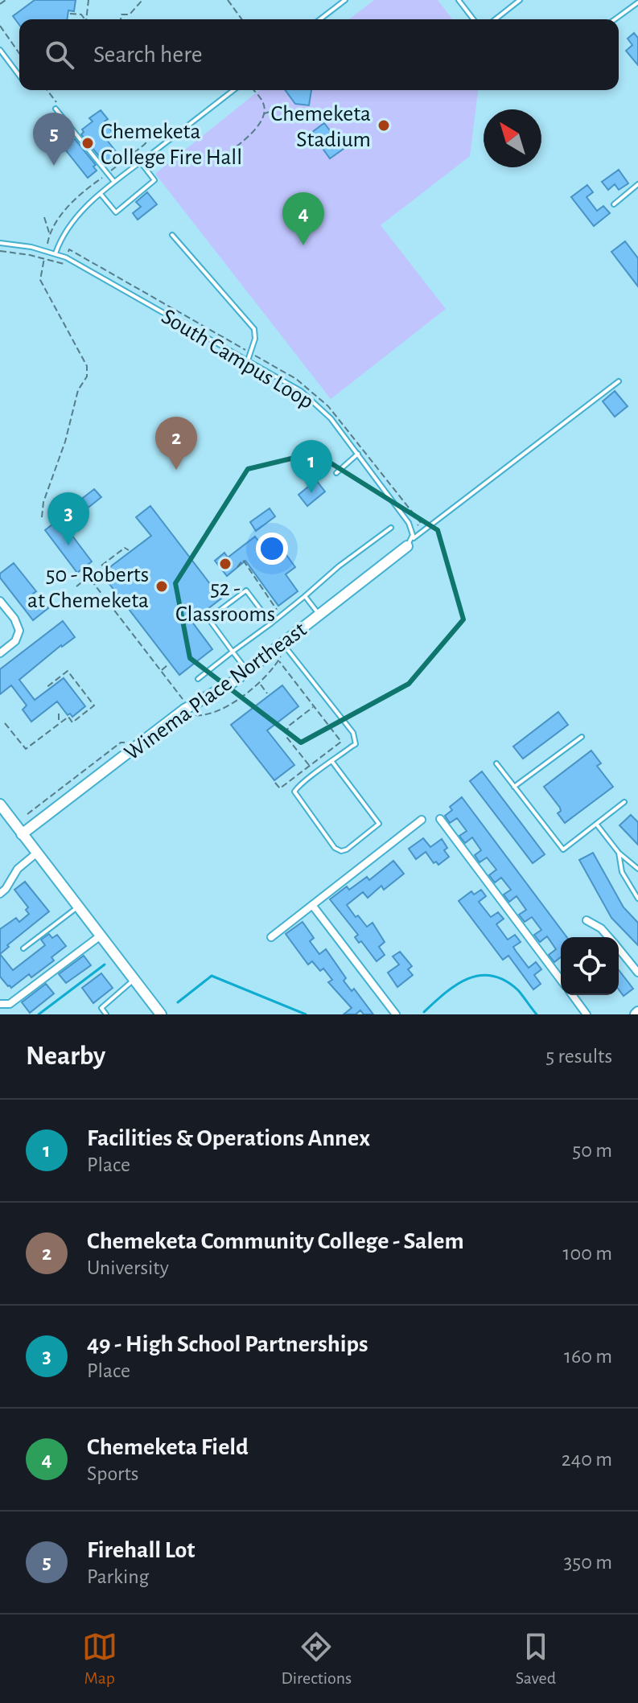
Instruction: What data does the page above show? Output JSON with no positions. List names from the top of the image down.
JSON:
{
  "streets": {
    "street": ["Winema Place Northeast"],
    "lane": ["South Campus Loop"]
  },
  "places": [
    "Chemeketa Stadium",
    "Chemeketa College Fire Hall",
    "52 - Classrooms",
    "50 - Roberts at Chemeketa"
  ],
  "north": "top left",
  "page": {
    "search": "Search here",
    "pins": [
      "5",
      "4",
      "2",
      "1",
      "3"
    ],
    "heading": ["Nearby", "5 results"],
    "list": [
      {
        "mark": "1",
        "name": "Facilities & Operations Annex",
        "note": "Place",
        "value": "50 m"
      },
      {
        "mark": "2",
        "name": "Chemeketa Community College - Salem",
        "note": "University",
        "value": "100 m"
      },
      {
        "mark": "3",
        "name": "49 - High School Partnerships",
        "note": "Place",
        "value": "160 m"
      },
      {
        "mark": "4",
        "name": "Chemeketa Field",
        "note": "Sports",
        "value": "240 m"
      },
      {
        "mark": "5",
        "name": "Firehall Lot",
        "note": "Parking",
        "value": "350 m"
      }
    ],
    "nav": ["Map", "Directions", "Saved"]
  }
}
